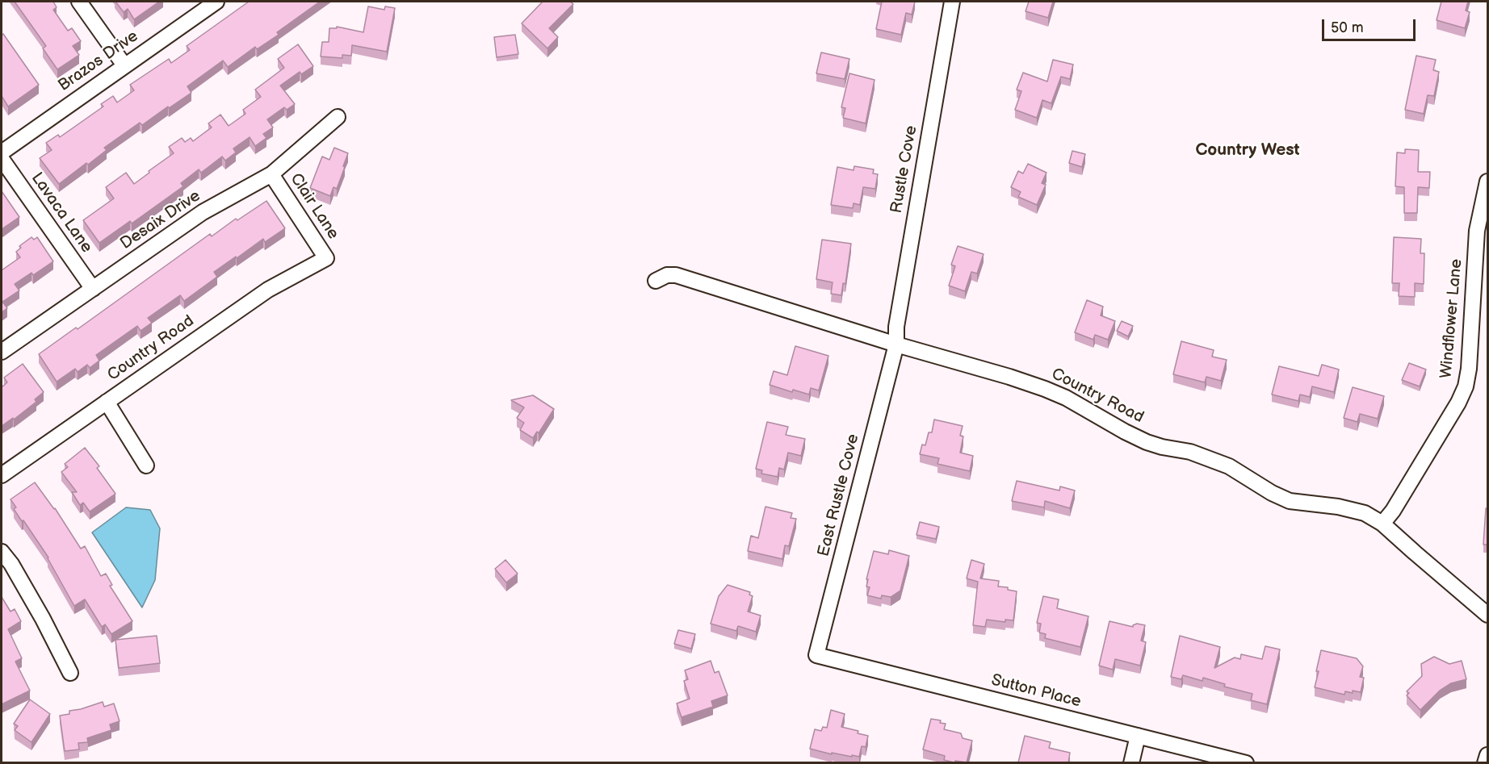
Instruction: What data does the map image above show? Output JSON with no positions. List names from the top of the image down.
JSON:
{
  "streets": {
    "street": [
      "Brazos Drive",
      "Rustle Cove",
      "Clair Lane",
      "Lavaca Lane",
      "Desaix Drive",
      "Windflower Lane",
      "Country Road",
      "East Rustle Cove",
      "Sutton Place"
    ]
  },
  "crossings": [
    ["Rustle Cove", "Country Road"],
    ["Rustle Cove", "East Rustle Cove"],
    ["Clair Lane", "Desaix Drive"],
    ["Clair Lane", "Country Road"],
    ["Lavaca Lane", "Desaix Drive"],
    ["Windflower Lane", "Country Road"],
    ["Country Road", "East Rustle Cove"],
    ["East Rustle Cove", "Sutton Place"]
  ],
  "districts": ["Country West"],
  "scale_bar": "50 m"
}
